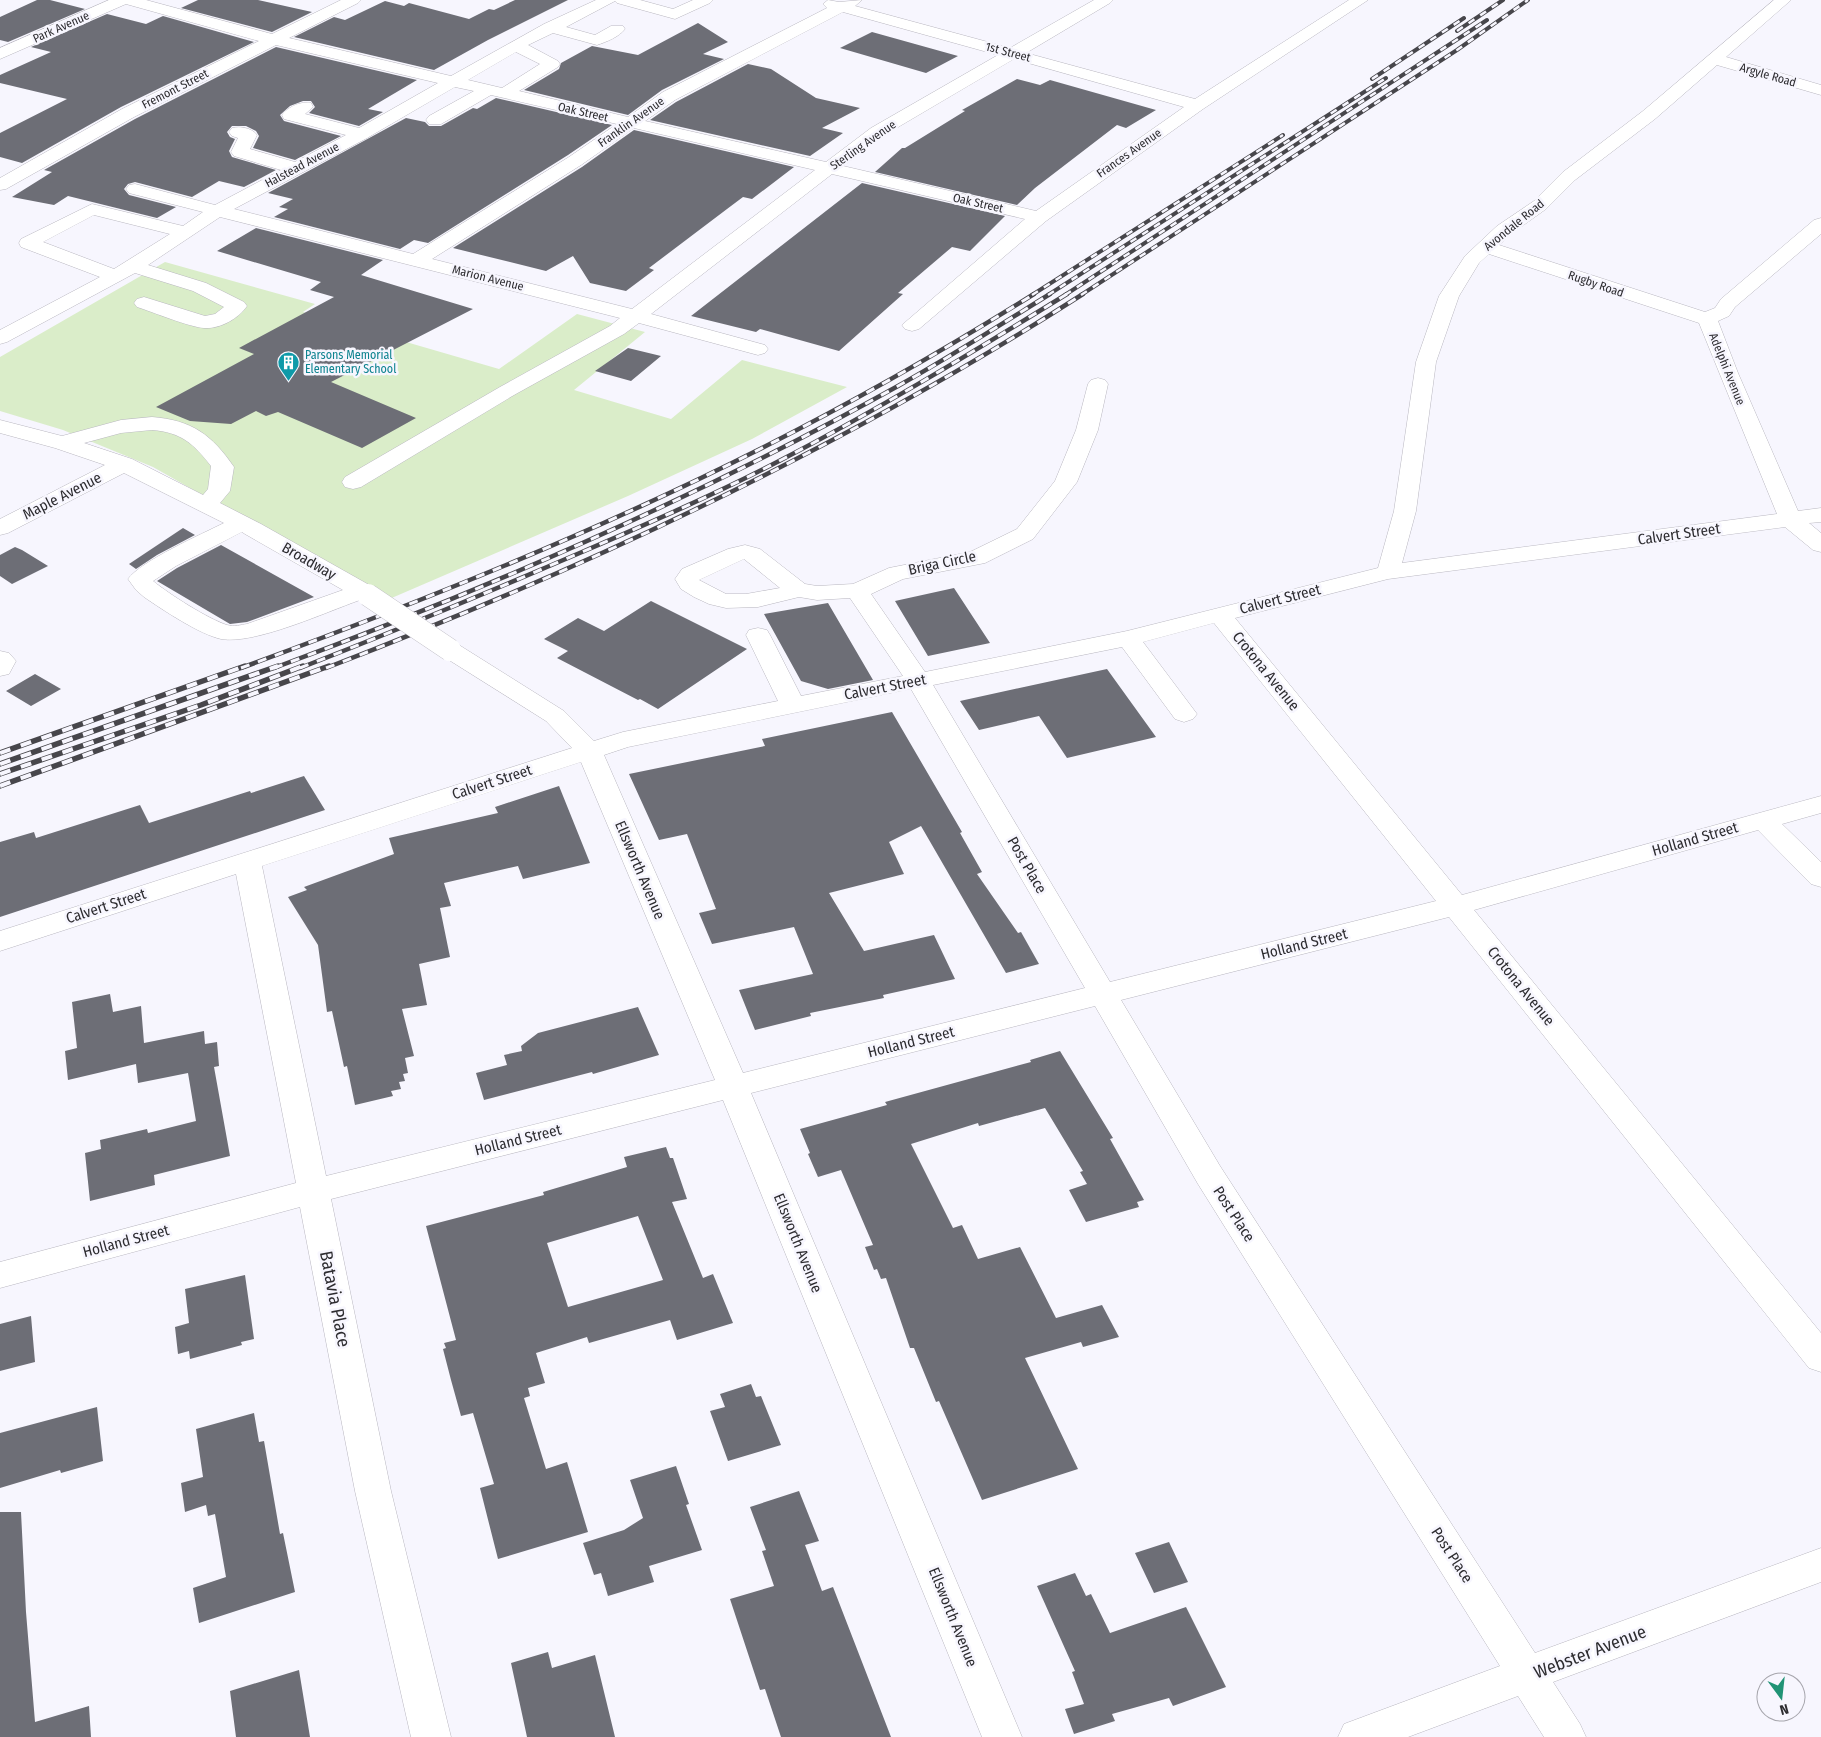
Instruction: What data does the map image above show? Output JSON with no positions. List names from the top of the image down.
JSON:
{
  "streets": {
    "street": [
      "Park Avenue",
      "1st Street",
      "Argyle Road",
      "Fremont Street",
      "Oak Street",
      "Franklin Avenue",
      "Sterling Avenue",
      "Frances Avenue",
      "Halstead Avenue",
      "Avondale Road",
      "Marion Avenue",
      "Rugby Road",
      "Adelphi Avenue",
      "Maple Avenue",
      "Calvert Street",
      "Broadway",
      "Briga Circle",
      "Crotona Avenue",
      "Holland Street",
      "Post Place",
      "Ellsworth Avenue",
      "Batavia Place",
      "Webster Avenue"
    ]
  },
  "crossings": [
    ["1st Street", "Franklin Avenue"],
    ["1st Street", "Sterling Avenue"],
    ["1st Street", "Frances Avenue"],
    ["Argyle Road", "Avondale Road"],
    ["Fremont Street", "Oak Street"],
    ["Oak Street", "Franklin Avenue"],
    ["Oak Street", "Sterling Avenue"],
    ["Oak Street", "Frances Avenue"],
    ["Oak Street", "Halstead Avenue"],
    ["Franklin Avenue", "Marion Avenue"],
    ["Sterling Avenue", "Marion Avenue"],
    ["Halstead Avenue", "Marion Avenue"],
    ["Avondale Road", "Rugby Road"],
    ["Avondale Road", "Calvert Street"],
    ["Rugby Road", "Adelphi Avenue"],
    ["Adelphi Avenue", "Calvert Street"],
    ["Maple Avenue", "Broadway"],
    ["Calvert Street", "Broadway"],
    ["Calvert Street", "Crotona Avenue"],
    ["Calvert Street", "Post Place"],
    ["Calvert Street", "Ellsworth Avenue"],
    ["Calvert Street", "Batavia Place"],
    ["Broadway", "Ellsworth Avenue"],
    ["Crotona Avenue", "Holland Street"],
    ["Holland Street", "Post Place"],
    ["Holland Street", "Ellsworth Avenue"],
    ["Holland Street", "Batavia Place"],
    ["Post Place", "Webster Avenue"]
  ],
  "places": {
    "building": ["Parsons Memorial Elementary School"]
  },
  "north": "bottom"
}
